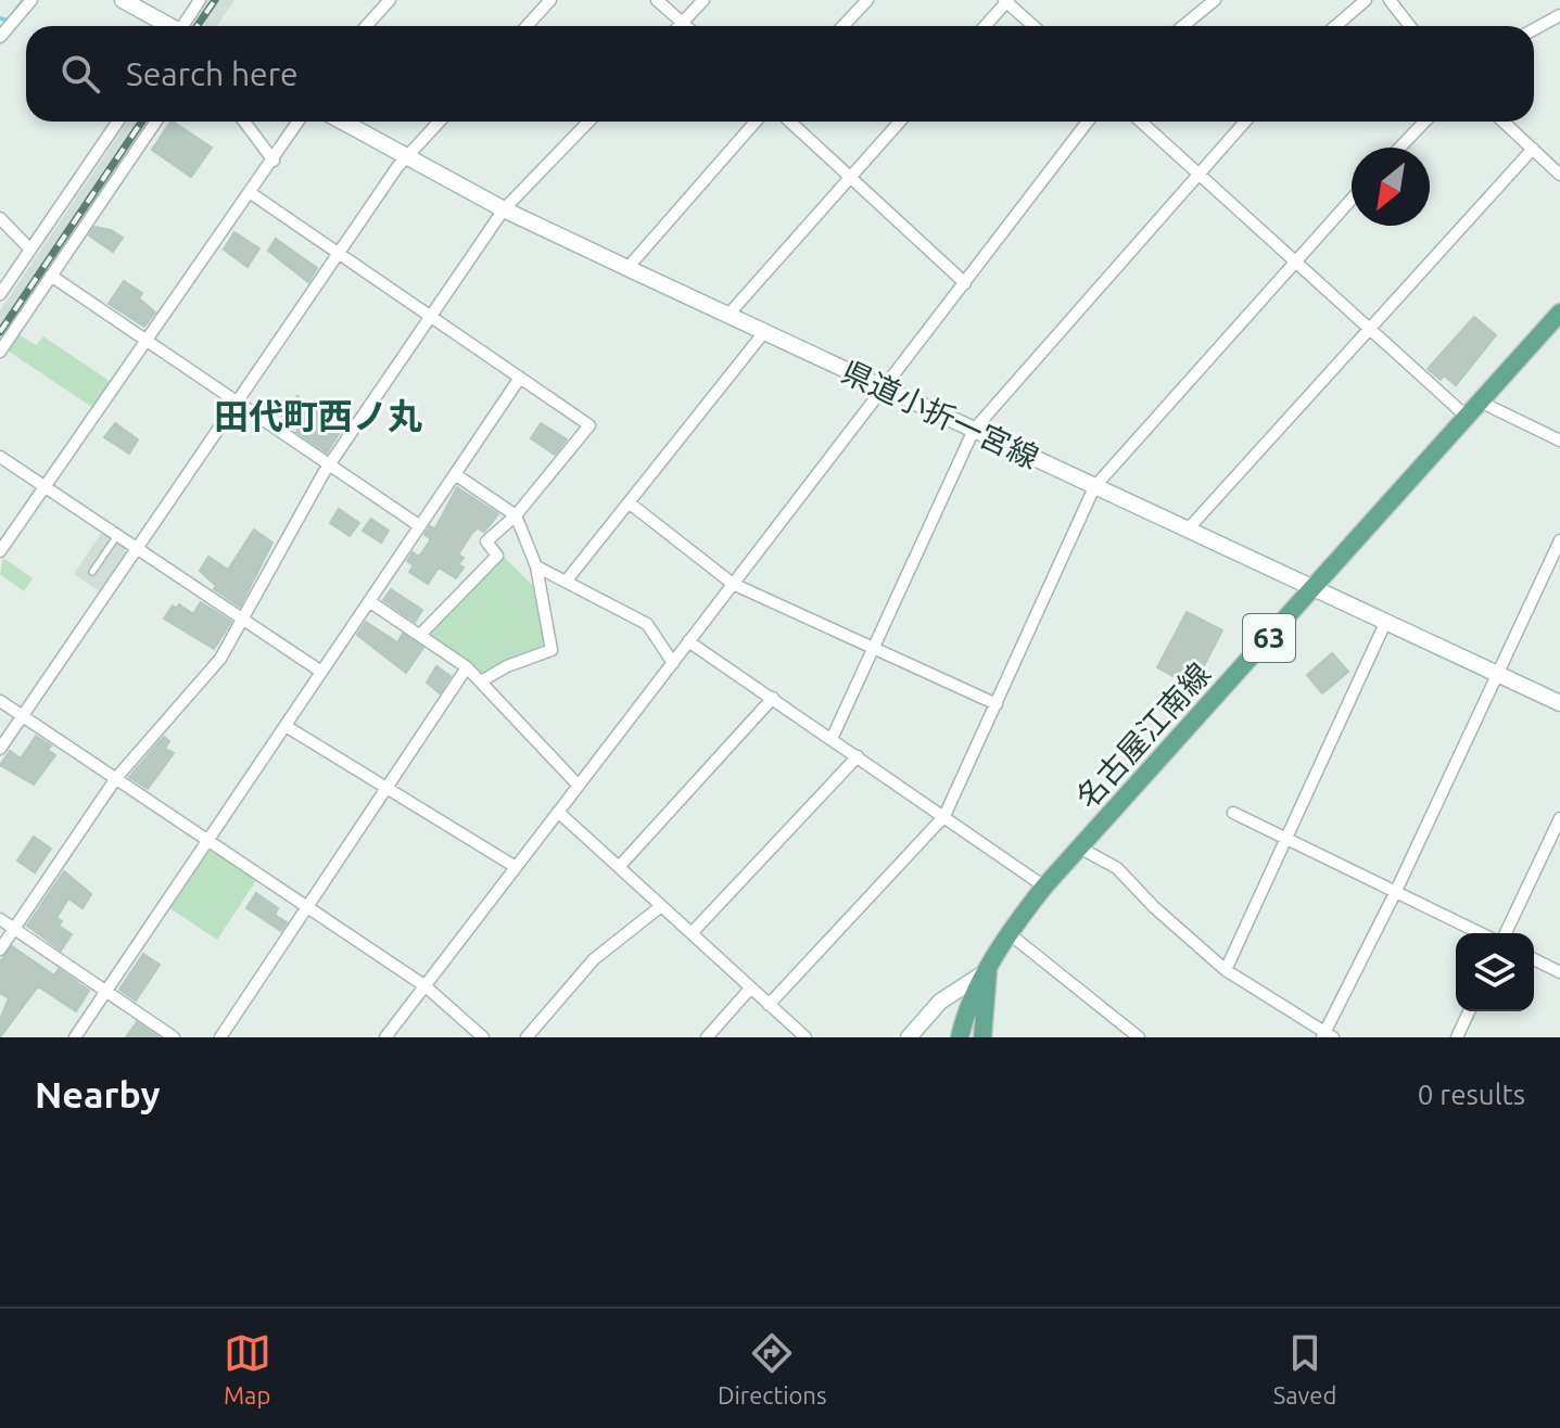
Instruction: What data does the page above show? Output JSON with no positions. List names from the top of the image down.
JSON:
{
  "streets": {
    "main road": ["県道小折一宮線", "63", "名古屋江南線"]
  },
  "crossings": [
    ["県道小折一宮線", "名古屋江南線"]
  ],
  "districts": ["田代町西ノ丸"],
  "north": "bottom left",
  "page": {
    "search": "Search here",
    "heading": ["Nearby", "0 results"],
    "nav": ["Map", "Directions", "Saved"]
  }
}
